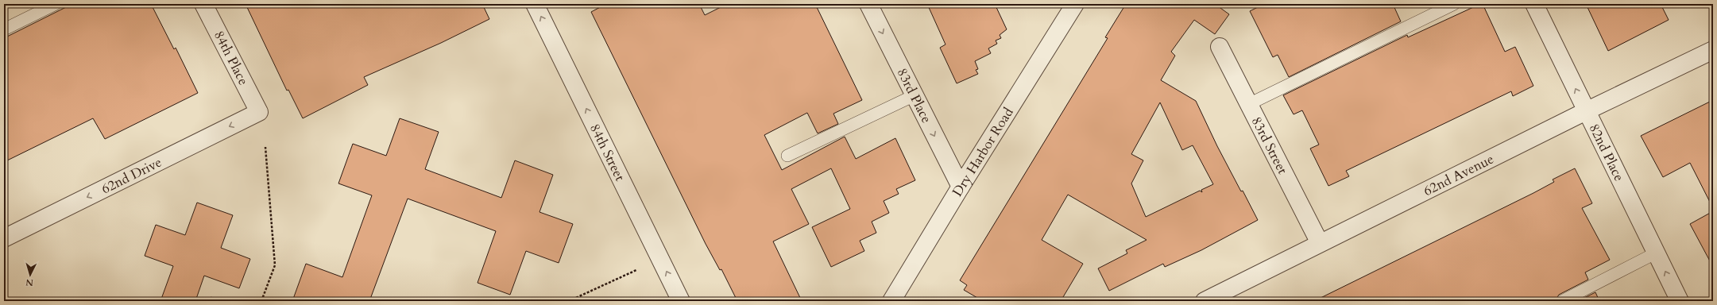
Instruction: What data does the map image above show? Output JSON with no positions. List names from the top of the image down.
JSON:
{
  "streets": {
    "street": [
      "84th Place",
      "83rd Place",
      "83rd Street",
      "Dry Harbor Road",
      "84th Street",
      "82nd Place",
      "62nd Avenue",
      "62nd Drive"
    ]
  },
  "crossings": [
    ["84th Place", "62nd Drive"],
    ["83rd Place", "Dry Harbor Road"],
    ["83rd Street", "62nd Avenue"],
    ["82nd Place", "62nd Avenue"]
  ],
  "one_way": [
    "83rd Place",
    "84th Street",
    "82nd Place",
    "62nd Drive"
  ],
  "north": "bottom"
}
